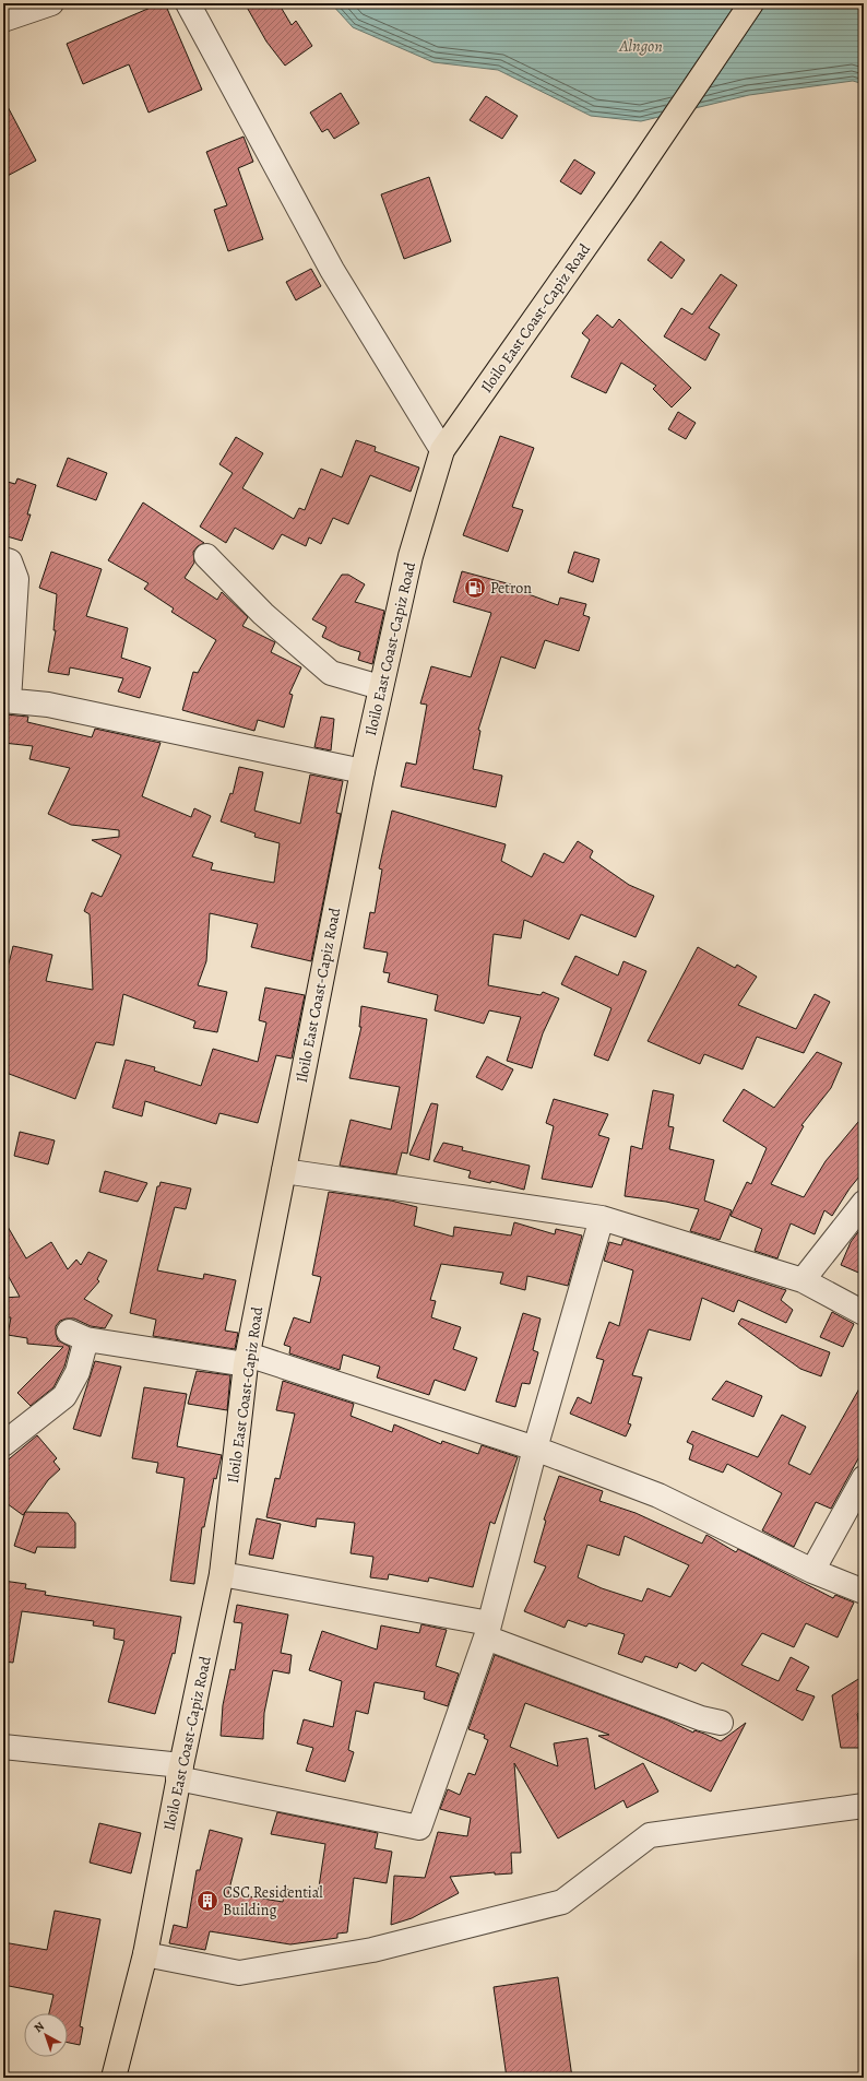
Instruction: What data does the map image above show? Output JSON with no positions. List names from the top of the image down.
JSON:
{
  "streets": {
    "main road": ["Iloilo East Coast-Capiz Road"]
  },
  "water": ["Alngon"],
  "places": {
    "fuel station": ["Petron"],
    "building": ["CSC Residential Building"]
  },
  "north": "top left"
}
